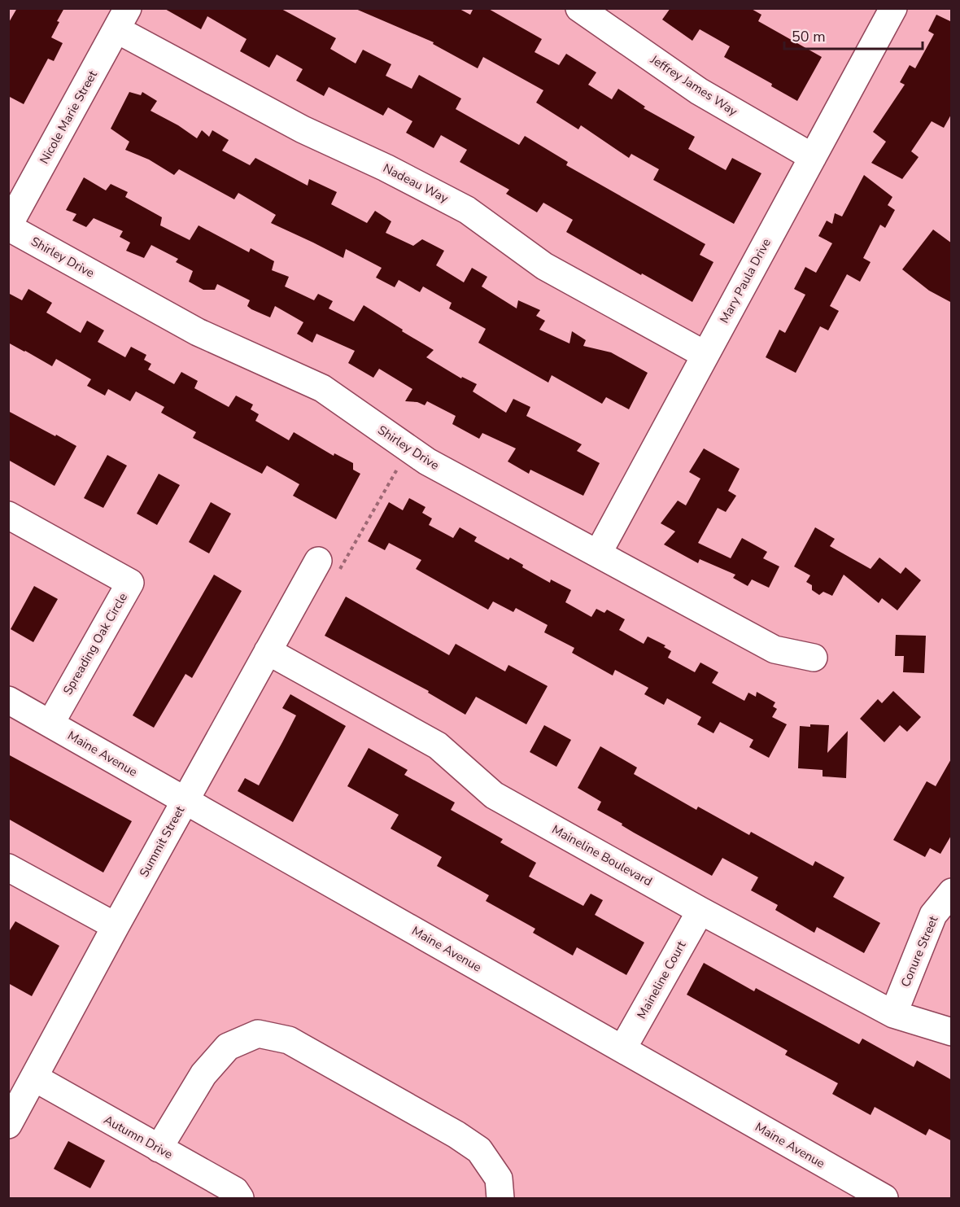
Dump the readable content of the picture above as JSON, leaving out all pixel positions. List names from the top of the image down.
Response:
{
  "streets": {
    "street": [
      "Jeffrey James Way",
      "Nicole Marie Street",
      "Nadeau Way",
      "Shirley Drive",
      "Mary Paula Drive",
      "Spreading Oak Circle",
      "Maine Avenue",
      "Summit Street",
      "Maineline Boulevard",
      "Conure Street",
      "Maineline Court",
      "Autumn Drive"
    ]
  },
  "crossings": [
    ["Jeffrey James Way", "Mary Paula Drive"],
    ["Nicole Marie Street", "Nadeau Way"],
    ["Nicole Marie Street", "Shirley Drive"],
    ["Nadeau Way", "Mary Paula Drive"],
    ["Shirley Drive", "Mary Paula Drive"],
    ["Spreading Oak Circle", "Maine Avenue"],
    ["Maine Avenue", "Summit Street"],
    ["Maine Avenue", "Maineline Court"],
    ["Summit Street", "Maineline Boulevard"],
    ["Summit Street", "Autumn Drive"],
    ["Maineline Boulevard", "Conure Street"],
    ["Maineline Boulevard", "Maineline Court"]
  ],
  "scale_bar": "50 m"
}
